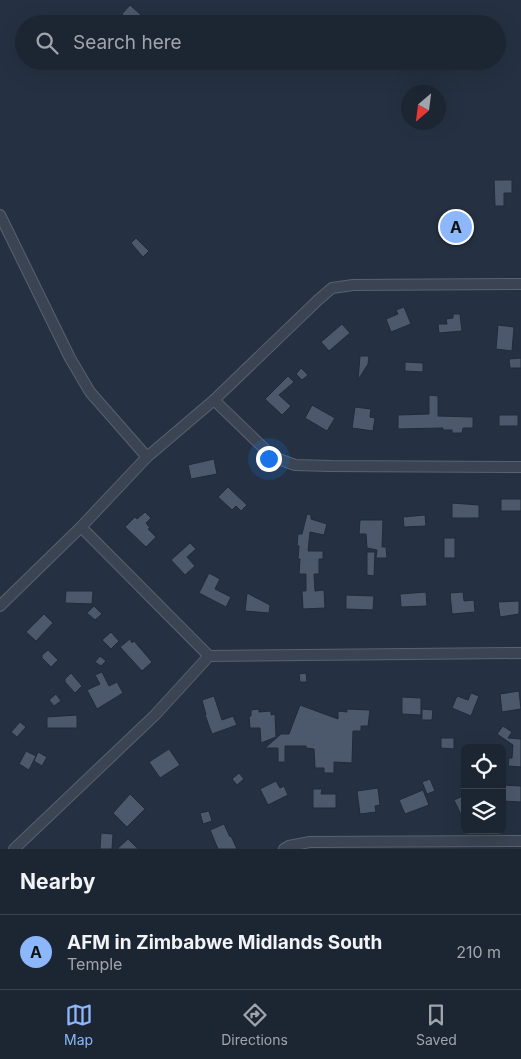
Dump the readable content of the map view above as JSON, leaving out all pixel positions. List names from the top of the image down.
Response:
{
  "north": "bottom left",
  "page": {
    "search": "Search here",
    "pins": "A",
    "heading": "Nearby",
    "list": [
      {
        "mark": "A",
        "name": "AFM in Zimbabwe Midlands South",
        "note": "Temple",
        "value": "210 m"
      }
    ],
    "nav": ["Map", "Directions", "Saved"]
  }
}
